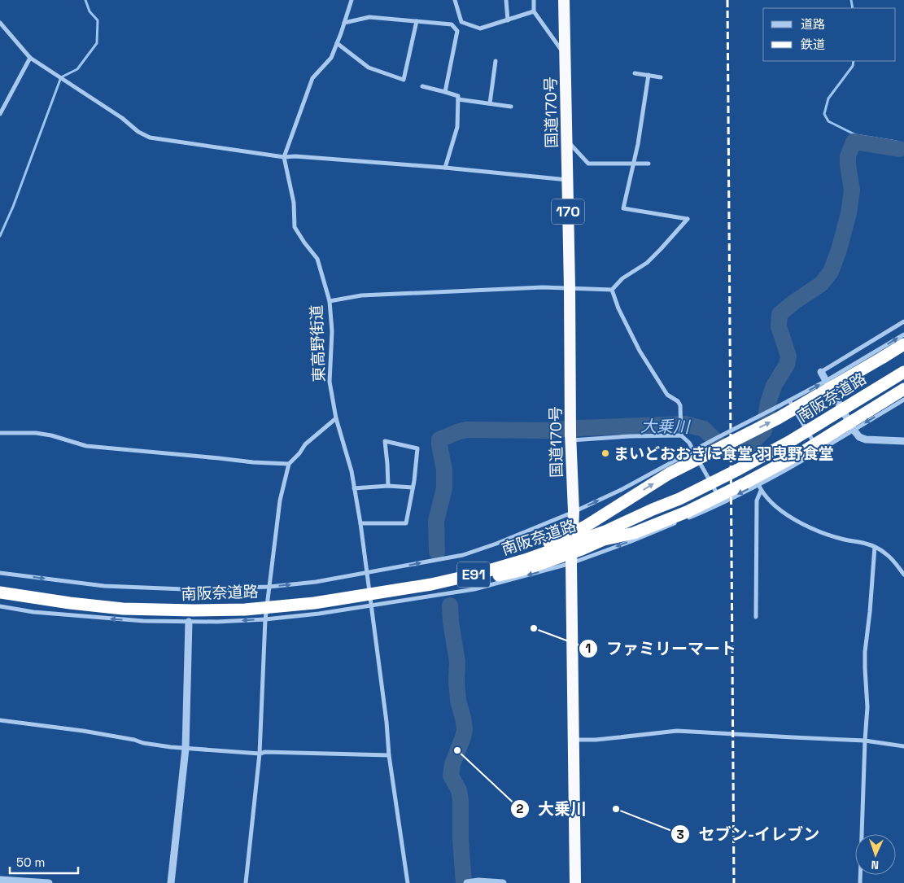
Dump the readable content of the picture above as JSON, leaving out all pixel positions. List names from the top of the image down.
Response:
{
  "streets": {
    "highway": [
      "国道170号",
      "170",
      "南阪奈道路",
      "E91"
    ],
    "street": ["東高野街道"]
  },
  "water": ["大乗川"],
  "places": [
    "まいどおおきに食堂 羽曳野食堂",
    "ファミリーマート",
    "大乗川",
    "セブン-イレブン"
  ],
  "legend": ["道路", "鉄道"],
  "scale_bar": "50 m",
  "north": "bottom"
}
